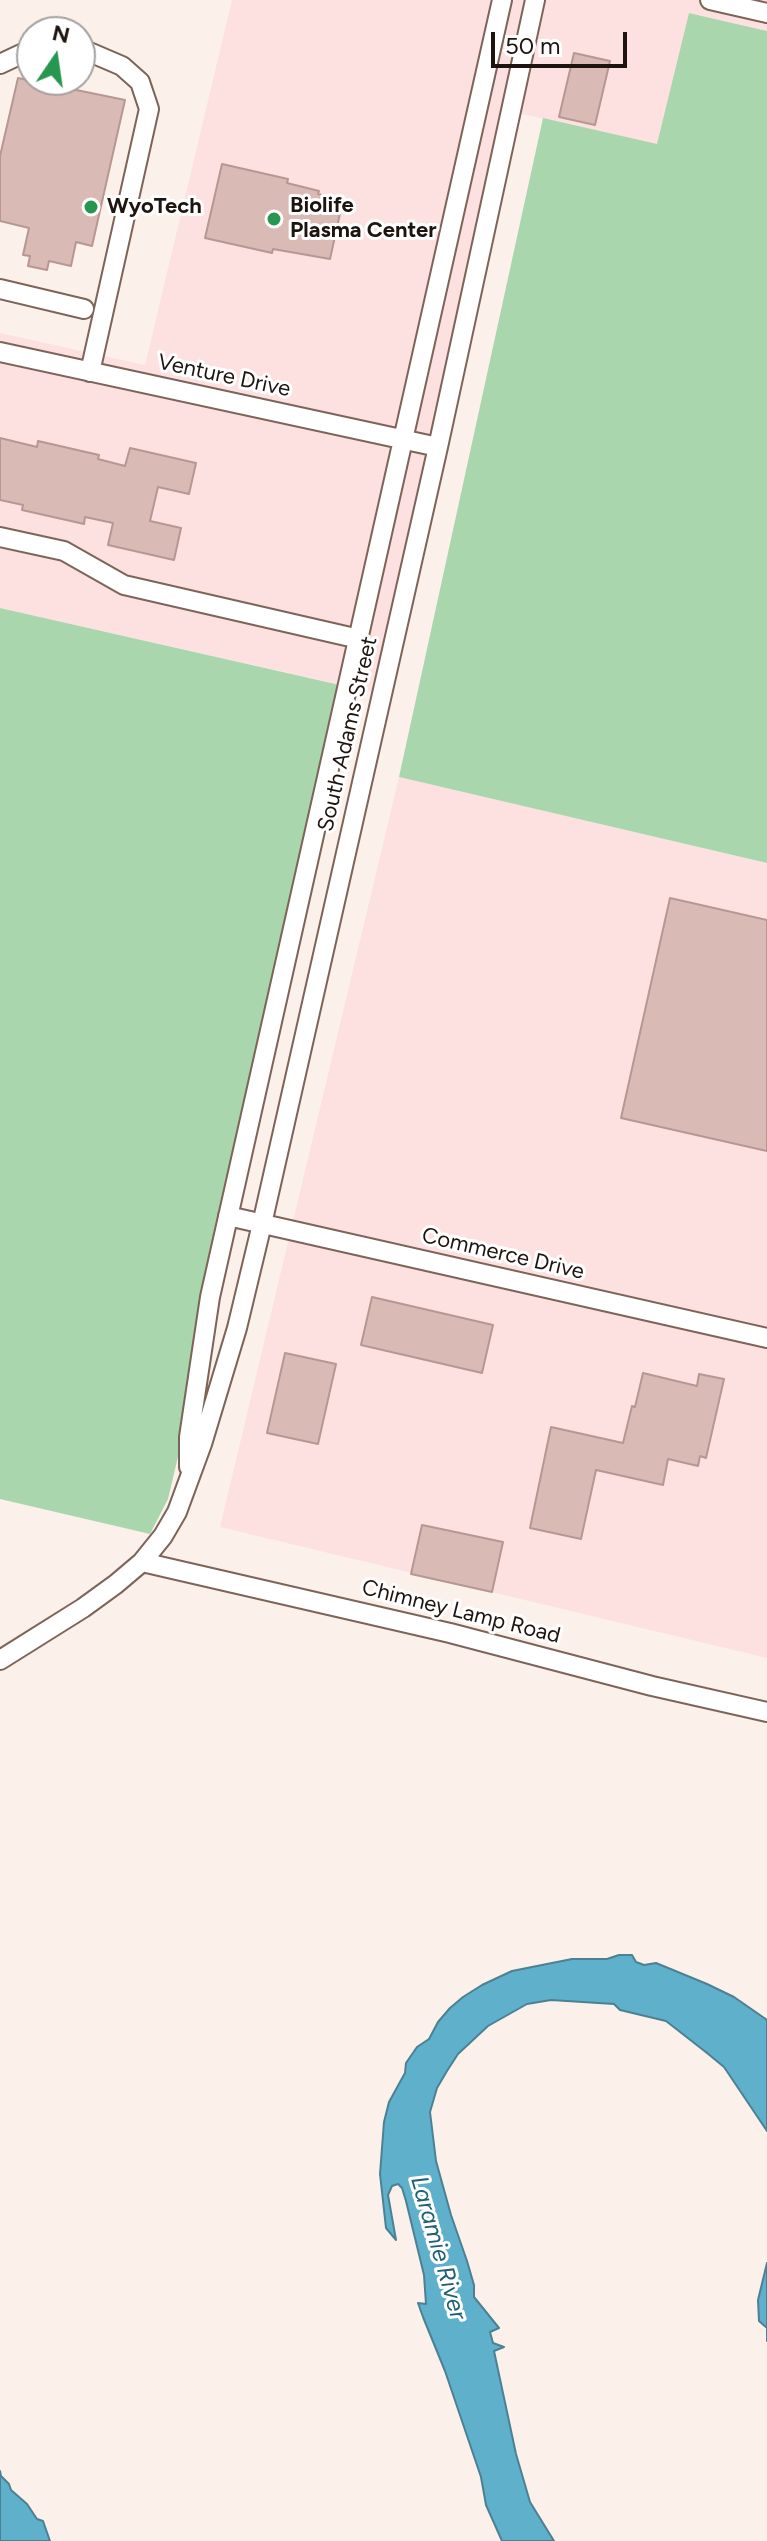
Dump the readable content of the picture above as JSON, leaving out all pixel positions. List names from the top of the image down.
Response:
{
  "streets": {
    "street": [
      "Venture Drive",
      "South Adams Street",
      "Commerce Drive",
      "Chimney Lamp Road"
    ]
  },
  "crossings": [
    ["Venture Drive", "South Adams Street"],
    ["South Adams Street", "Commerce Drive"],
    ["South Adams Street", "Chimney Lamp Road"]
  ],
  "water": ["Laramie River"],
  "places": ["WyoTech", "Biolife Plasma Center"],
  "scale_bar": "50 m",
  "north": "top"
}
